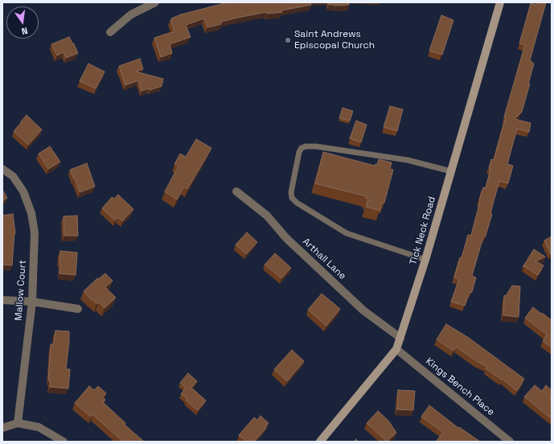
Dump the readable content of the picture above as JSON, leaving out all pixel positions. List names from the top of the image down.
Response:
{
  "streets": {
    "street": [
      "Tick Neck Road",
      "Arthall Lane",
      "Mallow Court",
      "Kings Bench Place"
    ]
  },
  "crossings": [
    ["Tick Neck Road", "Arthall Lane"],
    ["Tick Neck Road", "Kings Bench Place"]
  ],
  "places": ["Saint Andrews Episcopal Church"],
  "north": "bottom"
}
